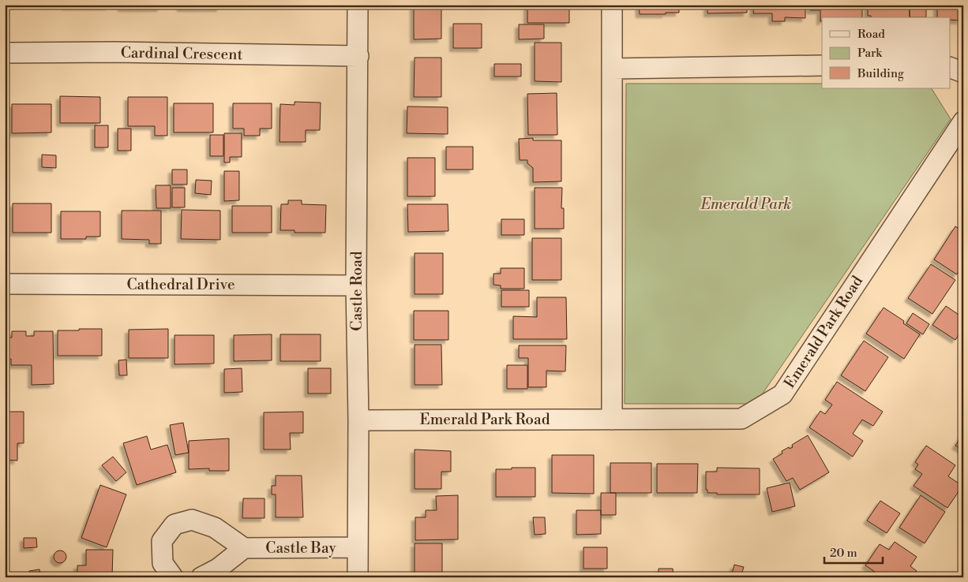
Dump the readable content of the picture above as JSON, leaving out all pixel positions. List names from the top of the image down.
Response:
{
  "streets": {
    "street": [
      "Cardinal Crescent",
      "Cathedral Drive",
      "Castle Road",
      "Emerald Park Road",
      "Castle Bay"
    ]
  },
  "crossings": [
    ["Cardinal Crescent", "Castle Road"],
    ["Cathedral Drive", "Castle Road"],
    ["Castle Road", "Emerald Park Road"],
    ["Castle Road", "Castle Bay"]
  ],
  "parks": ["Emerald Park"],
  "legend": ["Road", "Park", "Building"],
  "scale_bar": "20 m"
}
